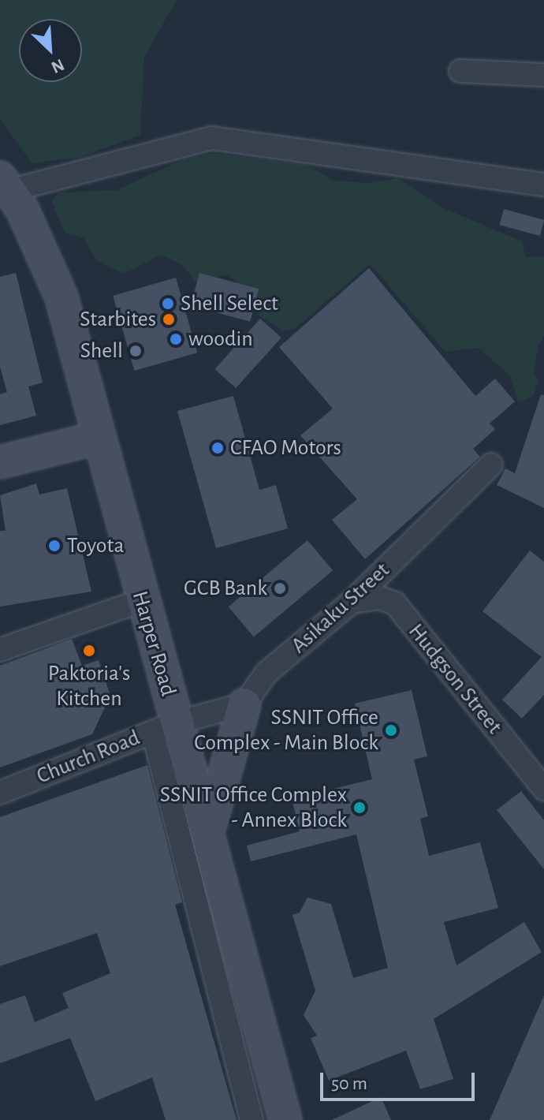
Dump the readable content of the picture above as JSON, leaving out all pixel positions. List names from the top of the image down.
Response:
{
  "streets": {
    "street": [
      "Asikaku Street",
      "Harper Road",
      "Hudgson Street",
      "Church Road"
    ]
  },
  "crossings": [
    ["Asikaku Street", "Hudgson Street"],
    ["Harper Road", "Church Road"]
  ],
  "places": [
    "Shell Select",
    "Starbites",
    "woodin",
    "Shell",
    "CFAO Motors",
    "Toyota",
    "GCB Bank",
    "Paktoria's Kitchen",
    "SSNIT Office Complex - Main Block",
    "SSNIT Office Complex - Annex Block"
  ],
  "scale_bar": "50 m",
  "north": "bottom right"
}
